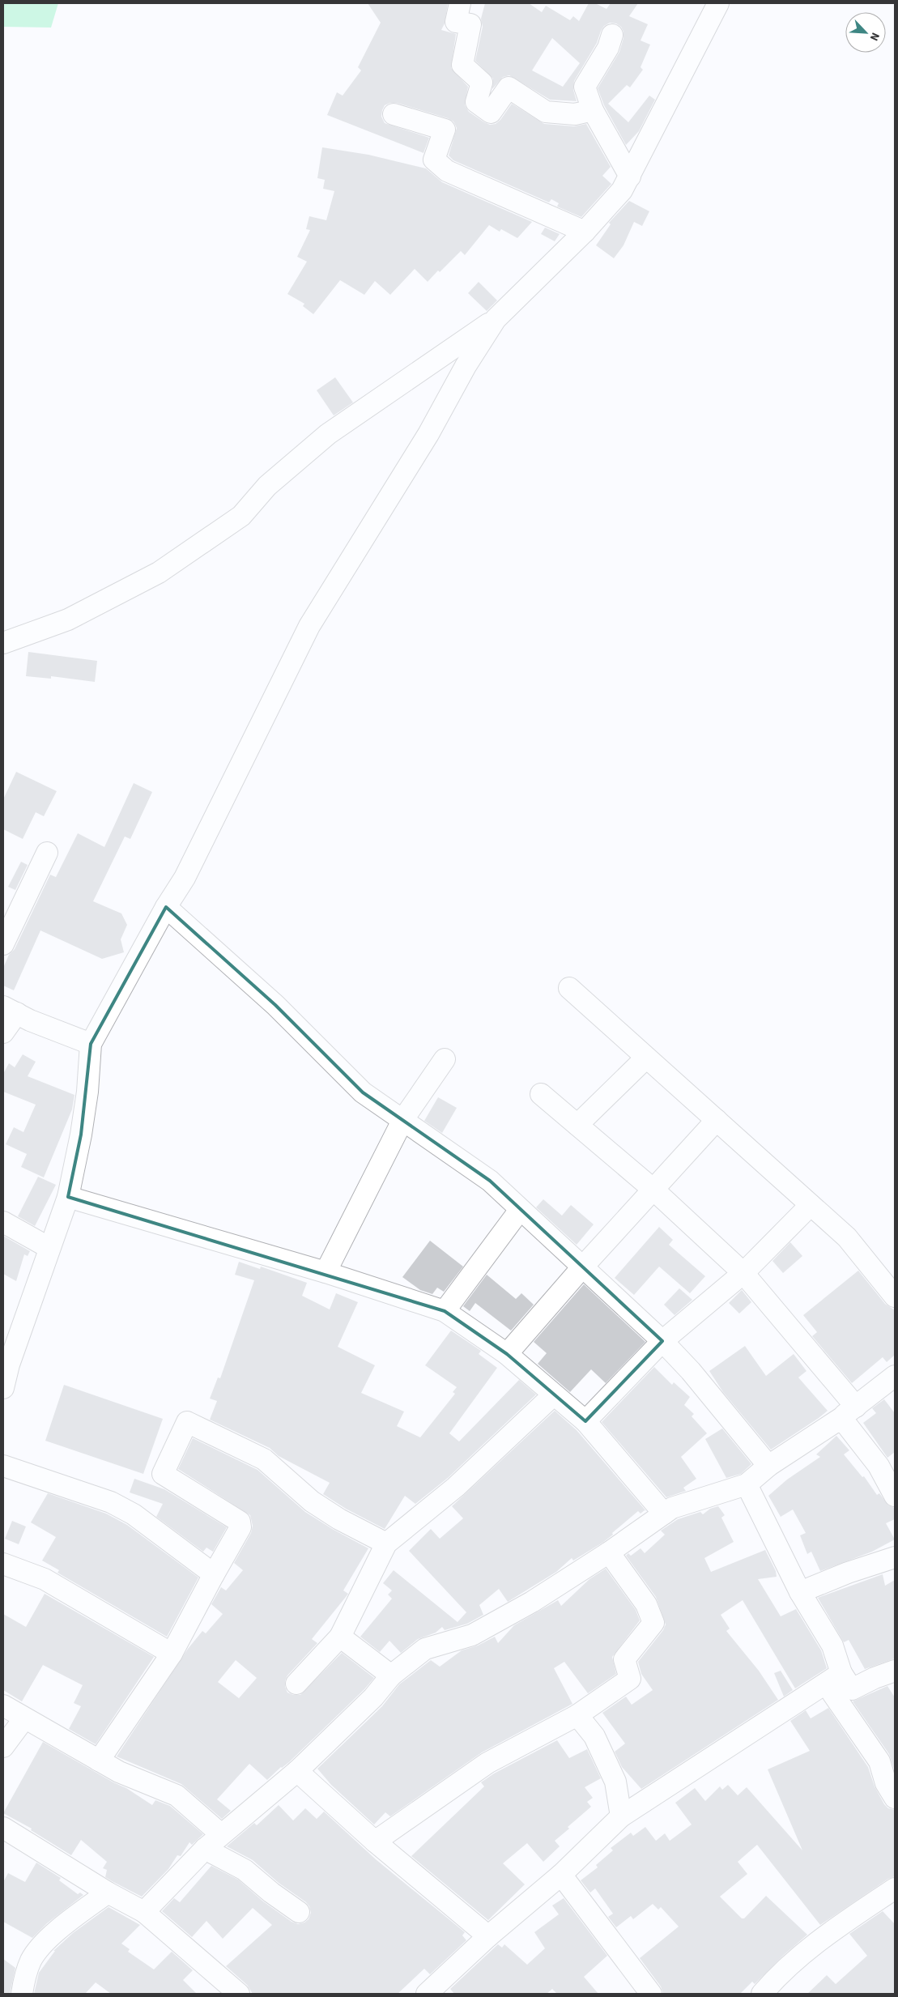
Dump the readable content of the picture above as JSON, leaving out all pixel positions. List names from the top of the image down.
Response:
{
  "north": "bottom right"
}
